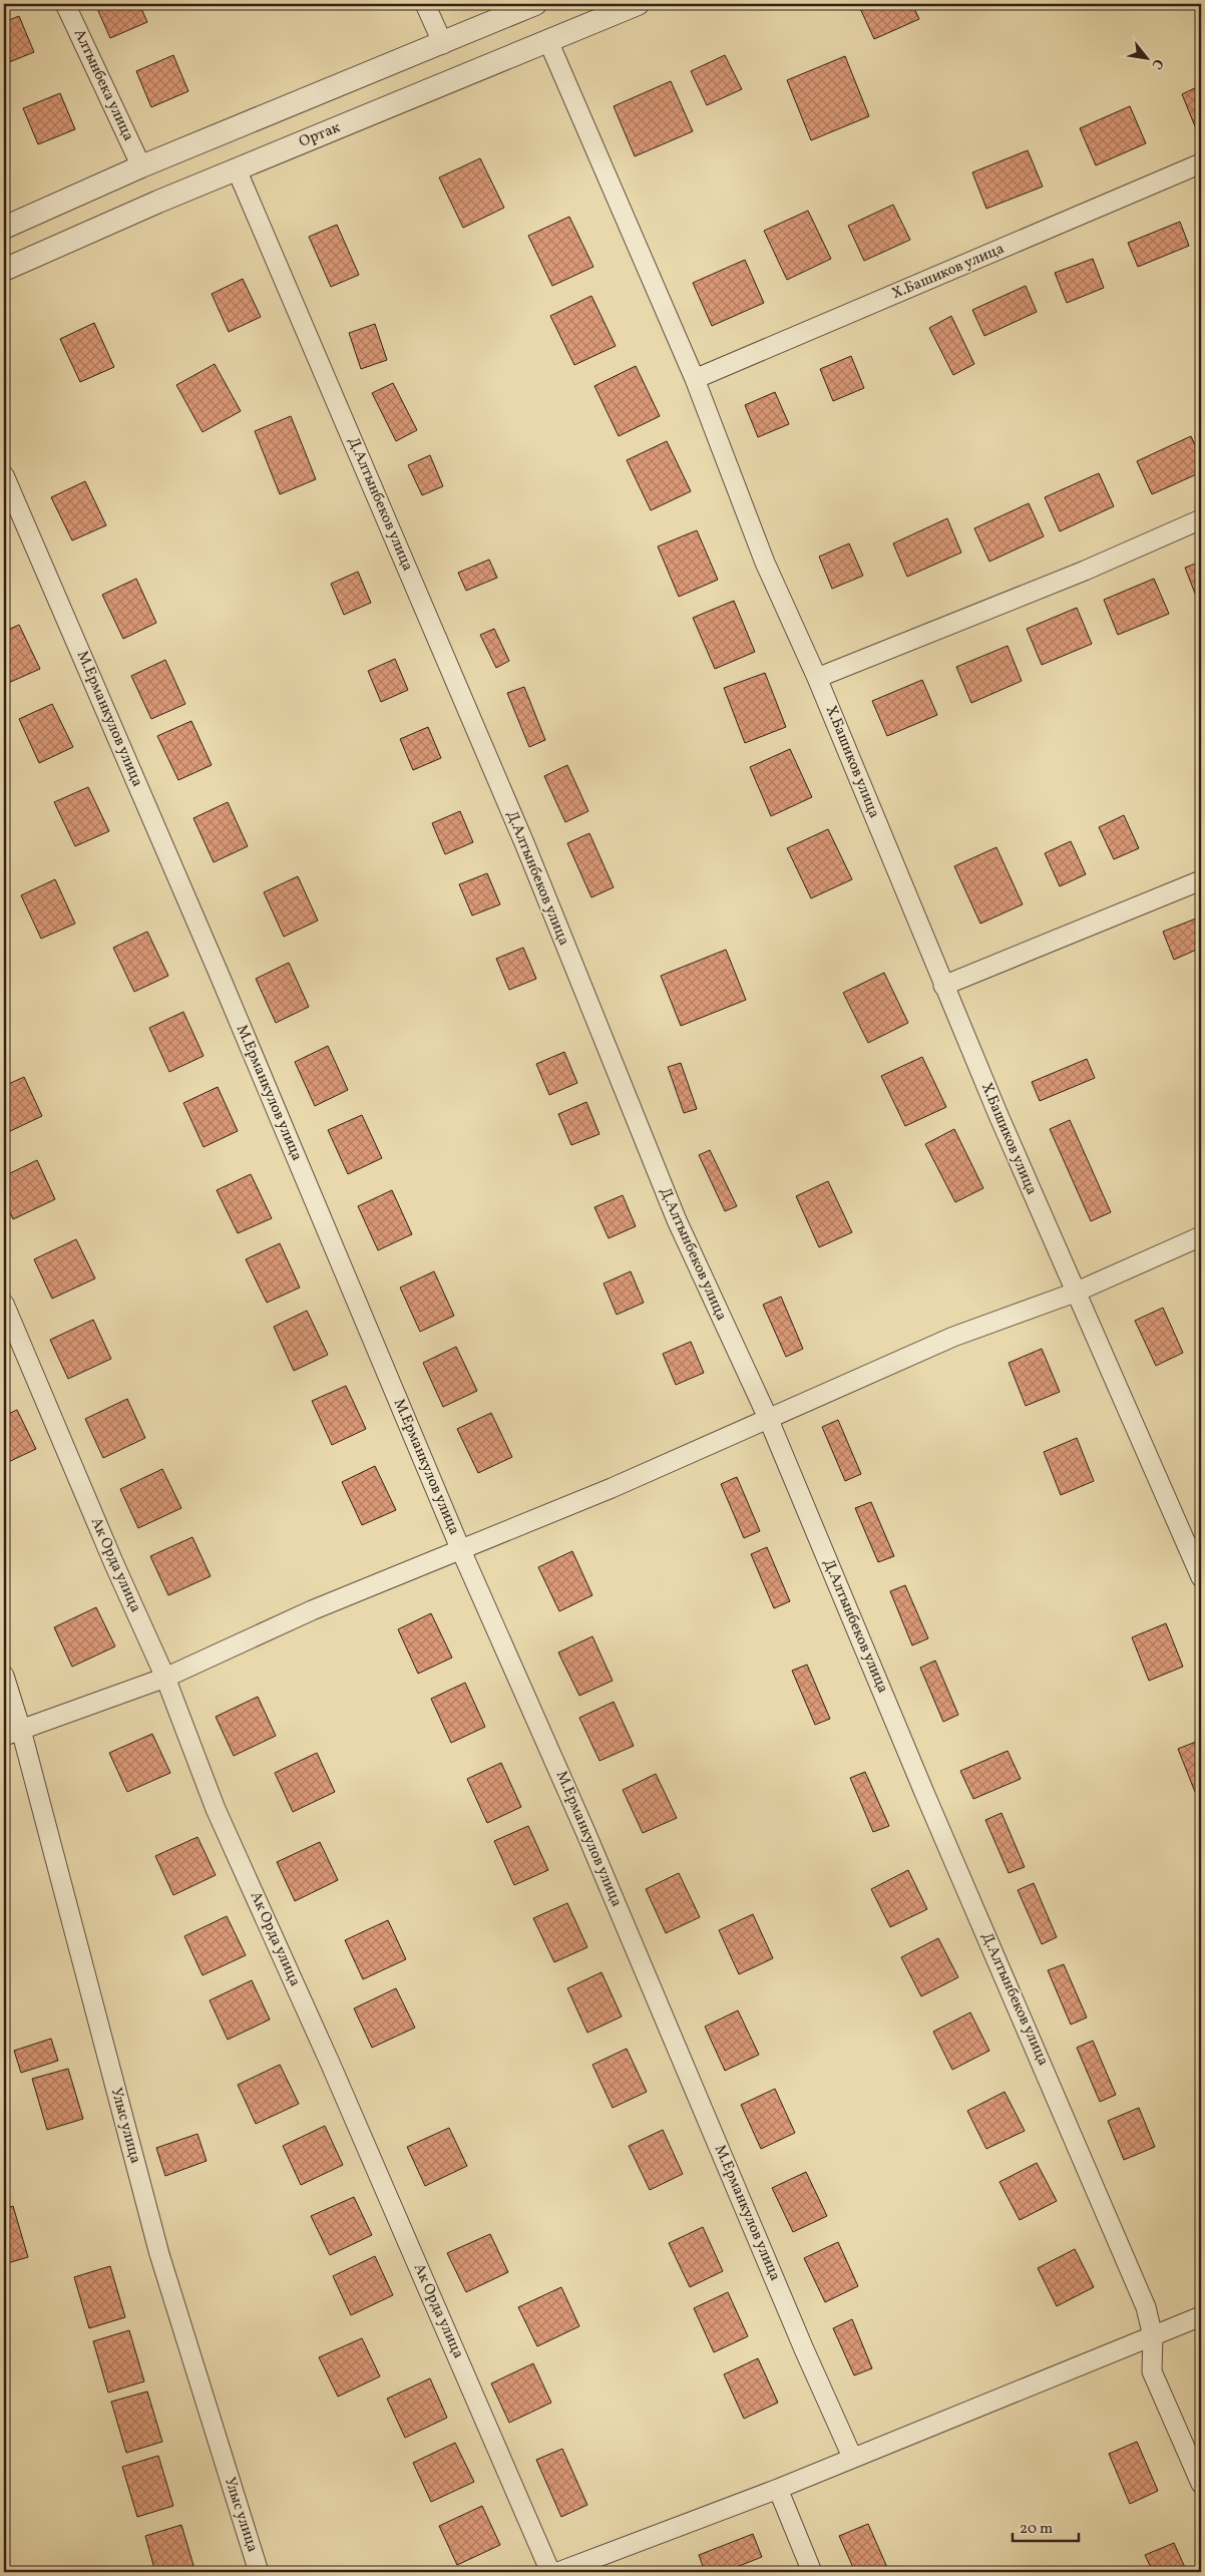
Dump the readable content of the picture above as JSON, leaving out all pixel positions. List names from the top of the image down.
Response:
{
  "streets": {
    "street": [
      "Алтынбека улица",
      "Ортак",
      "Х.Башиков улица",
      "Д.Алтынбеков улица",
      "М.Ерманкулов улица",
      "Ак Орда улица",
      "Улыс улица"
    ]
  },
  "crossings": [
    ["Ортак", "Х.Башиков улица"],
    ["Ортак", "Д.Алтынбеков улица"]
  ],
  "scale_bar": "20 m",
  "north": "bottom right"
}
